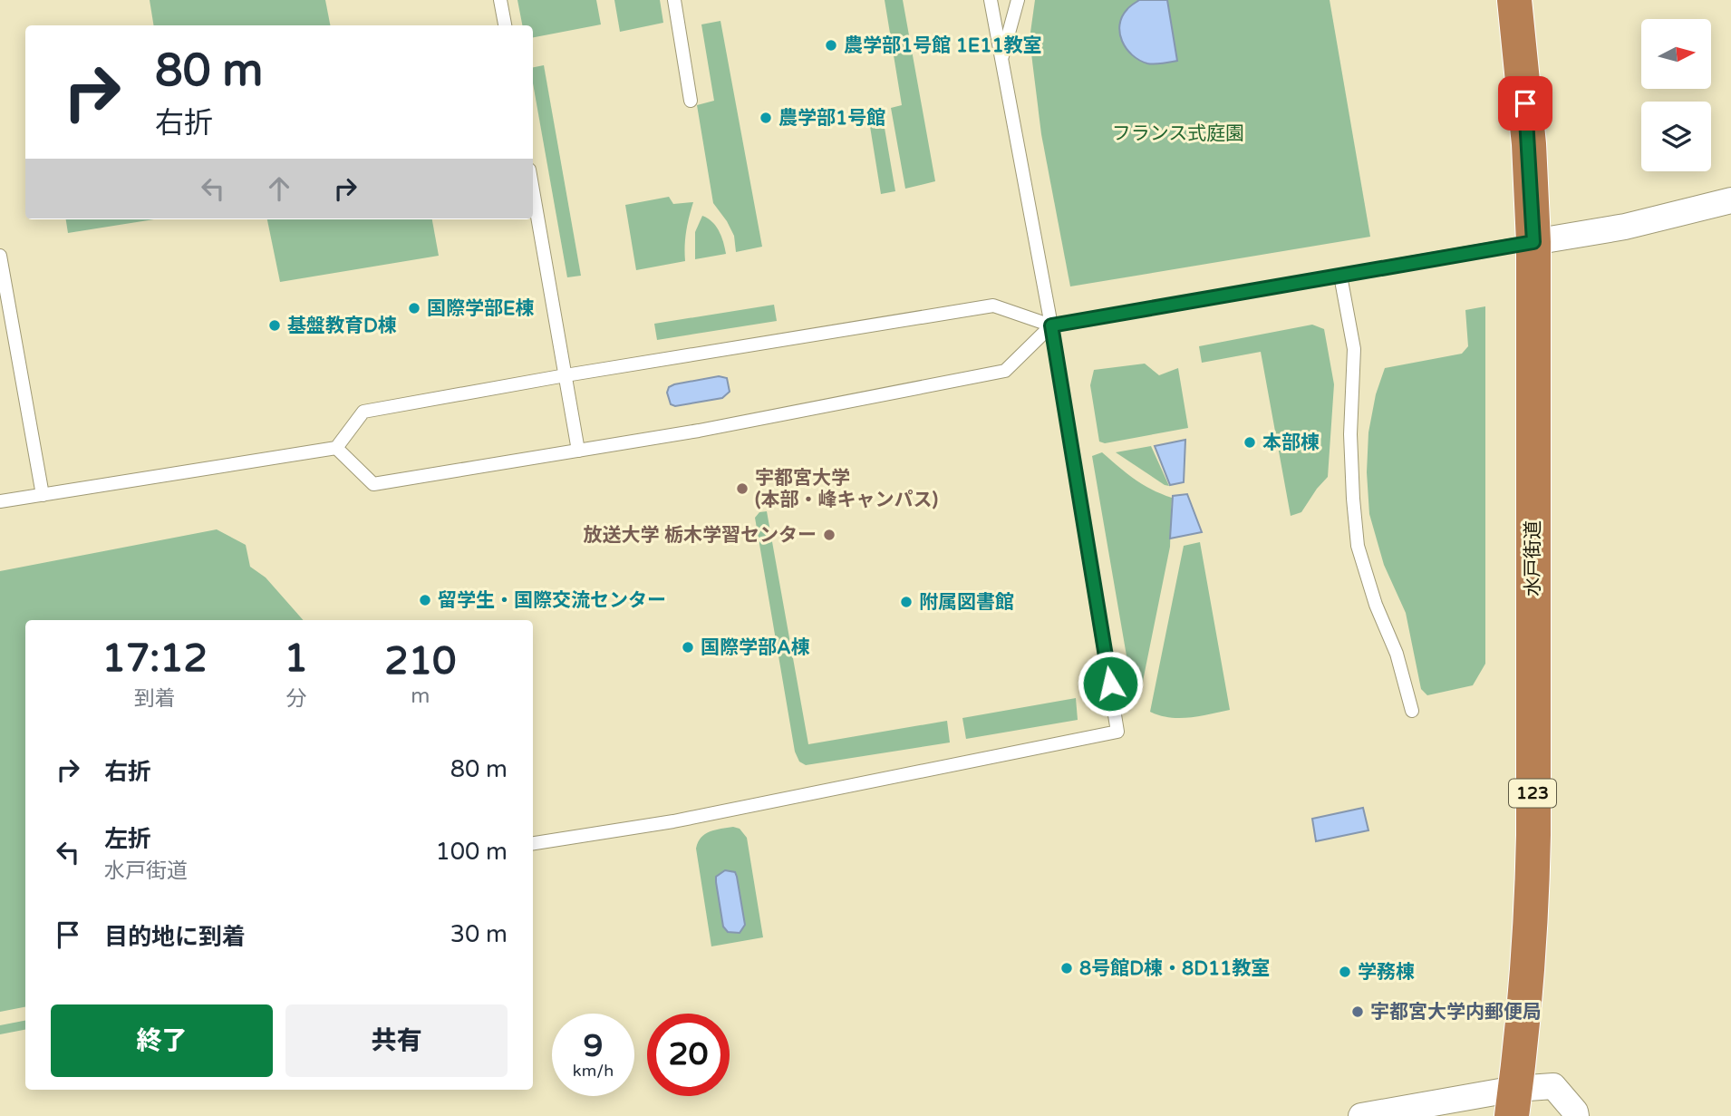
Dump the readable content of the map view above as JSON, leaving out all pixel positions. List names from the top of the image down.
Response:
{
  "streets": {
    "highway": ["水戸街道", "123"]
  },
  "parks": ["フランス式庭園"],
  "places": [
    "農学部1号館 1E11教室",
    "農学部1号館",
    "国際学部E棟",
    "基盤教育D棟",
    "本部棟",
    "宇都宮大学 (本部・峰キャンパス)",
    "放送大学 栃木学習センター",
    "留学生・国際交流センター",
    "附属図書館",
    "国際学部A棟",
    "8号館D棟・8D11教室",
    "学務棟",
    "宇都宮大学内郵便局"
  ],
  "north": "right",
  "page": {
    "turn": ["80 m", "右折"],
    "eta": [
      "17:12",
      "到着",
      "1",
      "分",
      "210",
      "m"
    ],
    "list": [
      {
        "name": "右折",
        "value": "80 m"
      },
      {
        "name": "左折",
        "note": "水戸街道",
        "value": "100 m"
      },
      {
        "name": "目的地に到着",
        "value": "30 m"
      }
    ],
    "buttons": ["終了", "共有"],
    "speed": "9 km/h",
    "limit": "20"
  }
}
